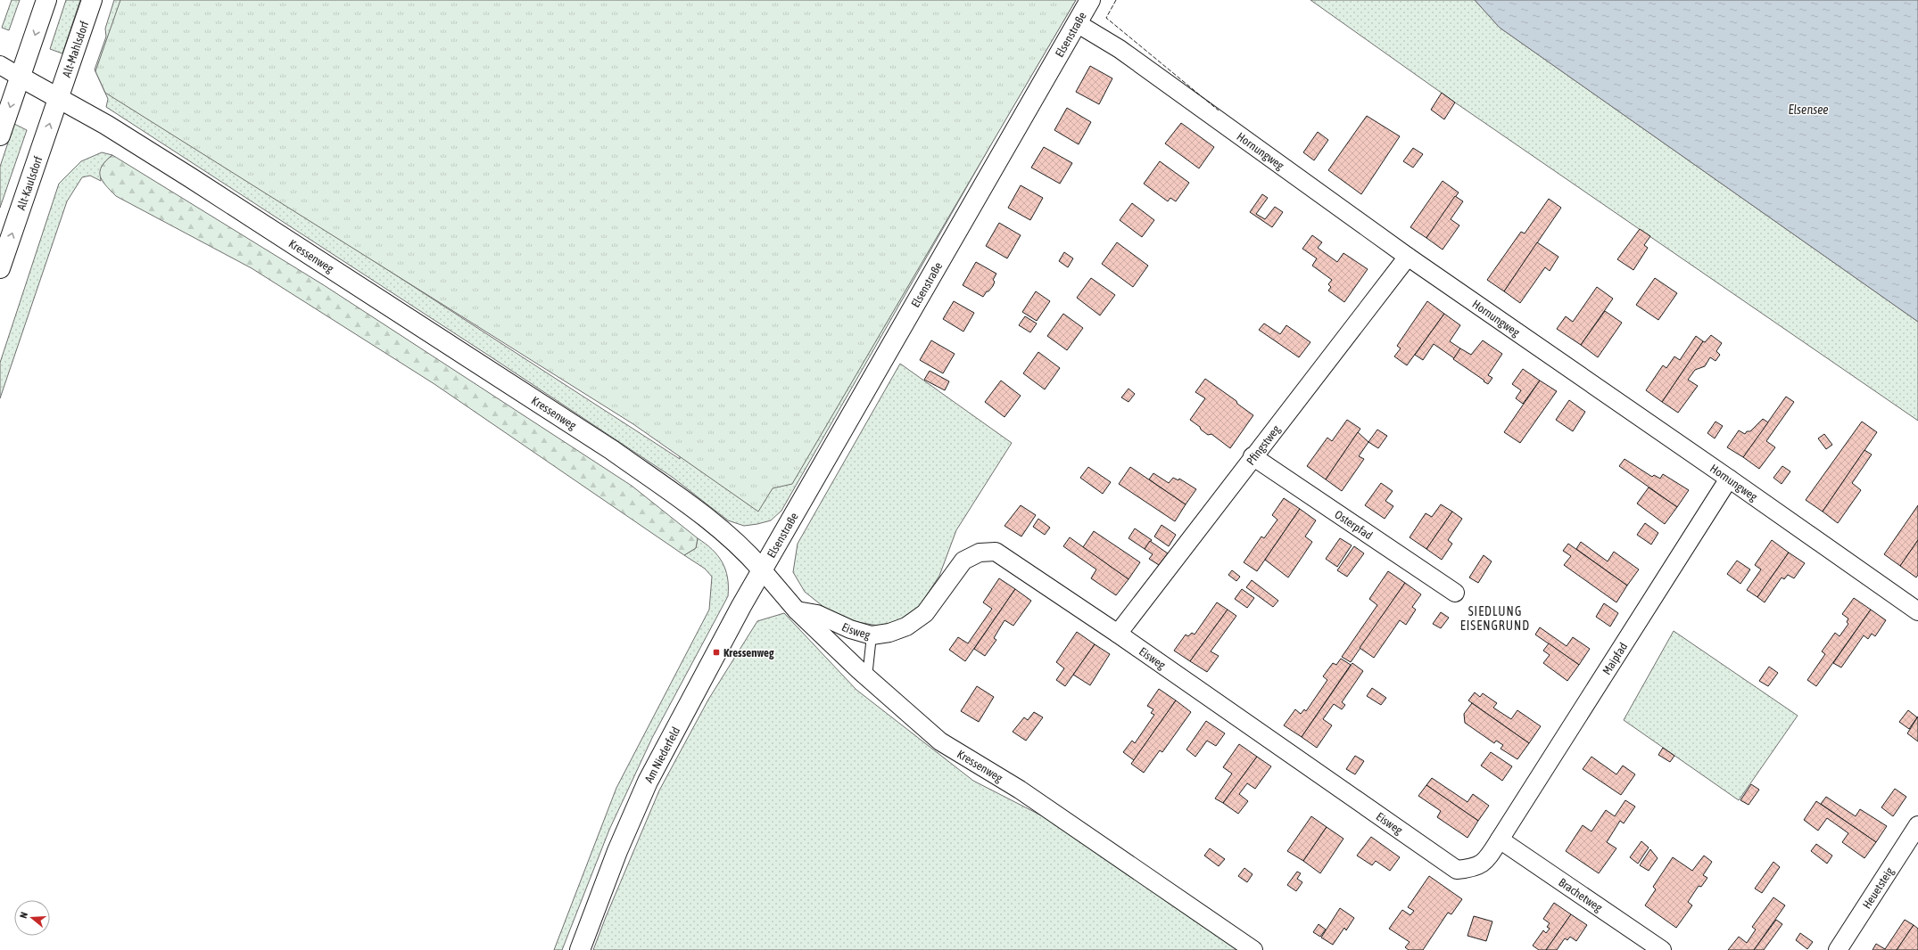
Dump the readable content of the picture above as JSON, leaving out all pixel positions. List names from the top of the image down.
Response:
{
  "streets": {
    "street": [
      "Elsenstraße",
      "Alt-Mahlsdorf",
      "Hornungweg",
      "Alt-Kaulsdorf",
      "Kressenweg",
      "Pfingstweg",
      "Osterpfad",
      "Eisweg",
      "Maipfad",
      "Am Niederfeld",
      "Heuetsteig",
      "Brachetweg"
    ]
  },
  "crossings": [
    ["Elsenstraße", "Hornungweg"],
    ["Elsenstraße", "Kressenweg"],
    ["Elsenstraße", "Am Niederfeld"],
    ["Alt-Mahlsdorf", "Alt-Kaulsdorf"],
    ["Alt-Mahlsdorf", "Kressenweg"],
    ["Hornungweg", "Pfingstweg"],
    ["Hornungweg", "Maipfad"],
    ["Alt-Kaulsdorf", "Kressenweg"],
    ["Kressenweg", "Eisweg"],
    ["Kressenweg", "Am Niederfeld"],
    ["Pfingstweg", "Osterpfad"],
    ["Pfingstweg", "Eisweg"],
    ["Eisweg", "Maipfad"],
    ["Eisweg", "Brachetweg"],
    ["Maipfad", "Brachetweg"]
  ],
  "one_way": ["Alt-Kaulsdorf"],
  "districts": ["SIEDLUNG EISENGRUND"],
  "water": ["Elsensee"],
  "places": {
    "transit": ["Kressenweg"]
  },
  "north": "left"
}
